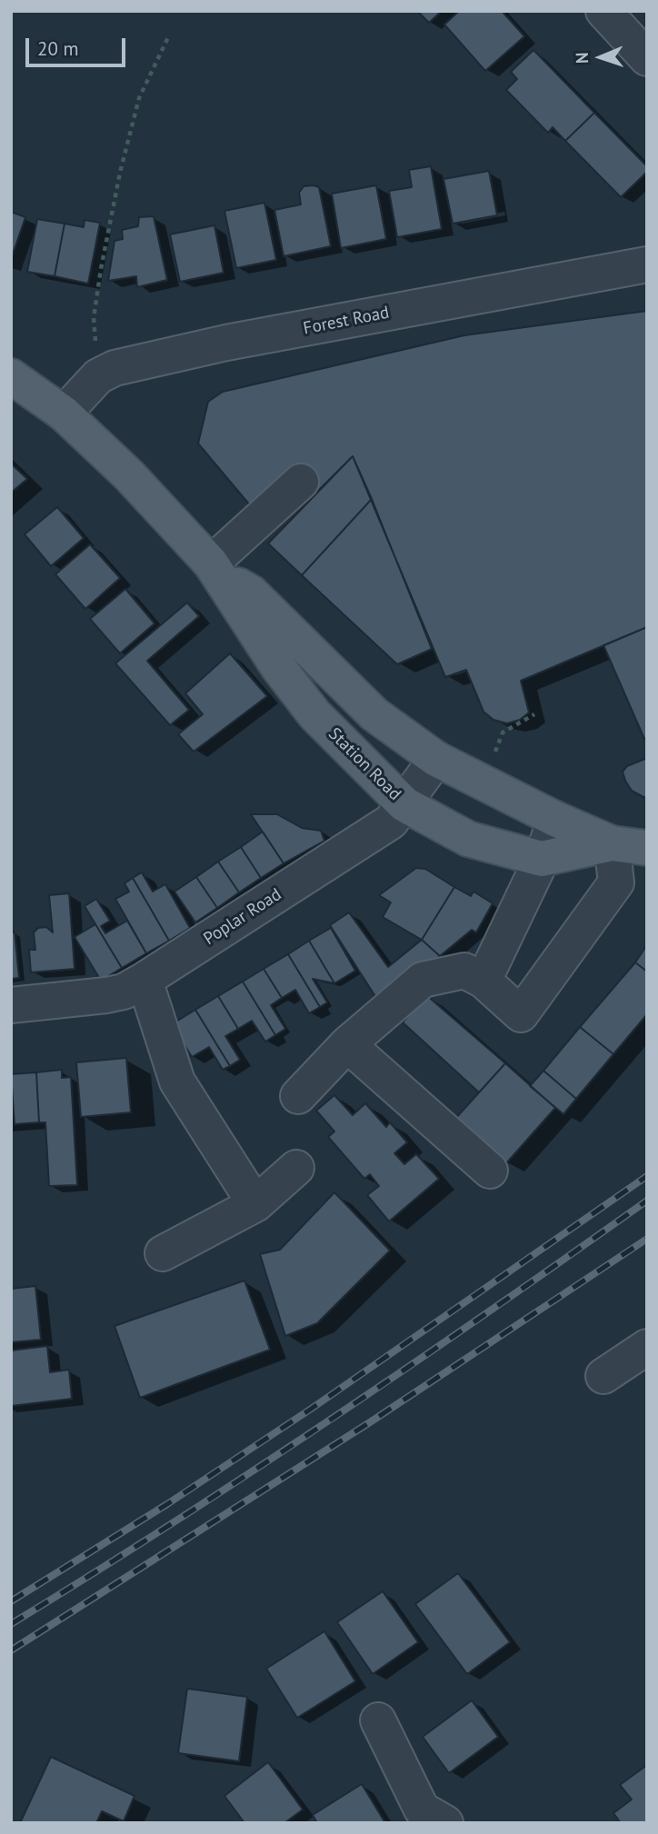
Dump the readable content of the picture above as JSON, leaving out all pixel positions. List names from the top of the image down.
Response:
{
  "streets": {
    "main road": ["Station Road"],
    "street": ["Forest Road", "Poplar Road"]
  },
  "crossings": [
    ["Forest Road", "Station Road"],
    ["Station Road", "Poplar Road"]
  ],
  "scale_bar": "20 m",
  "north": "left"
}
